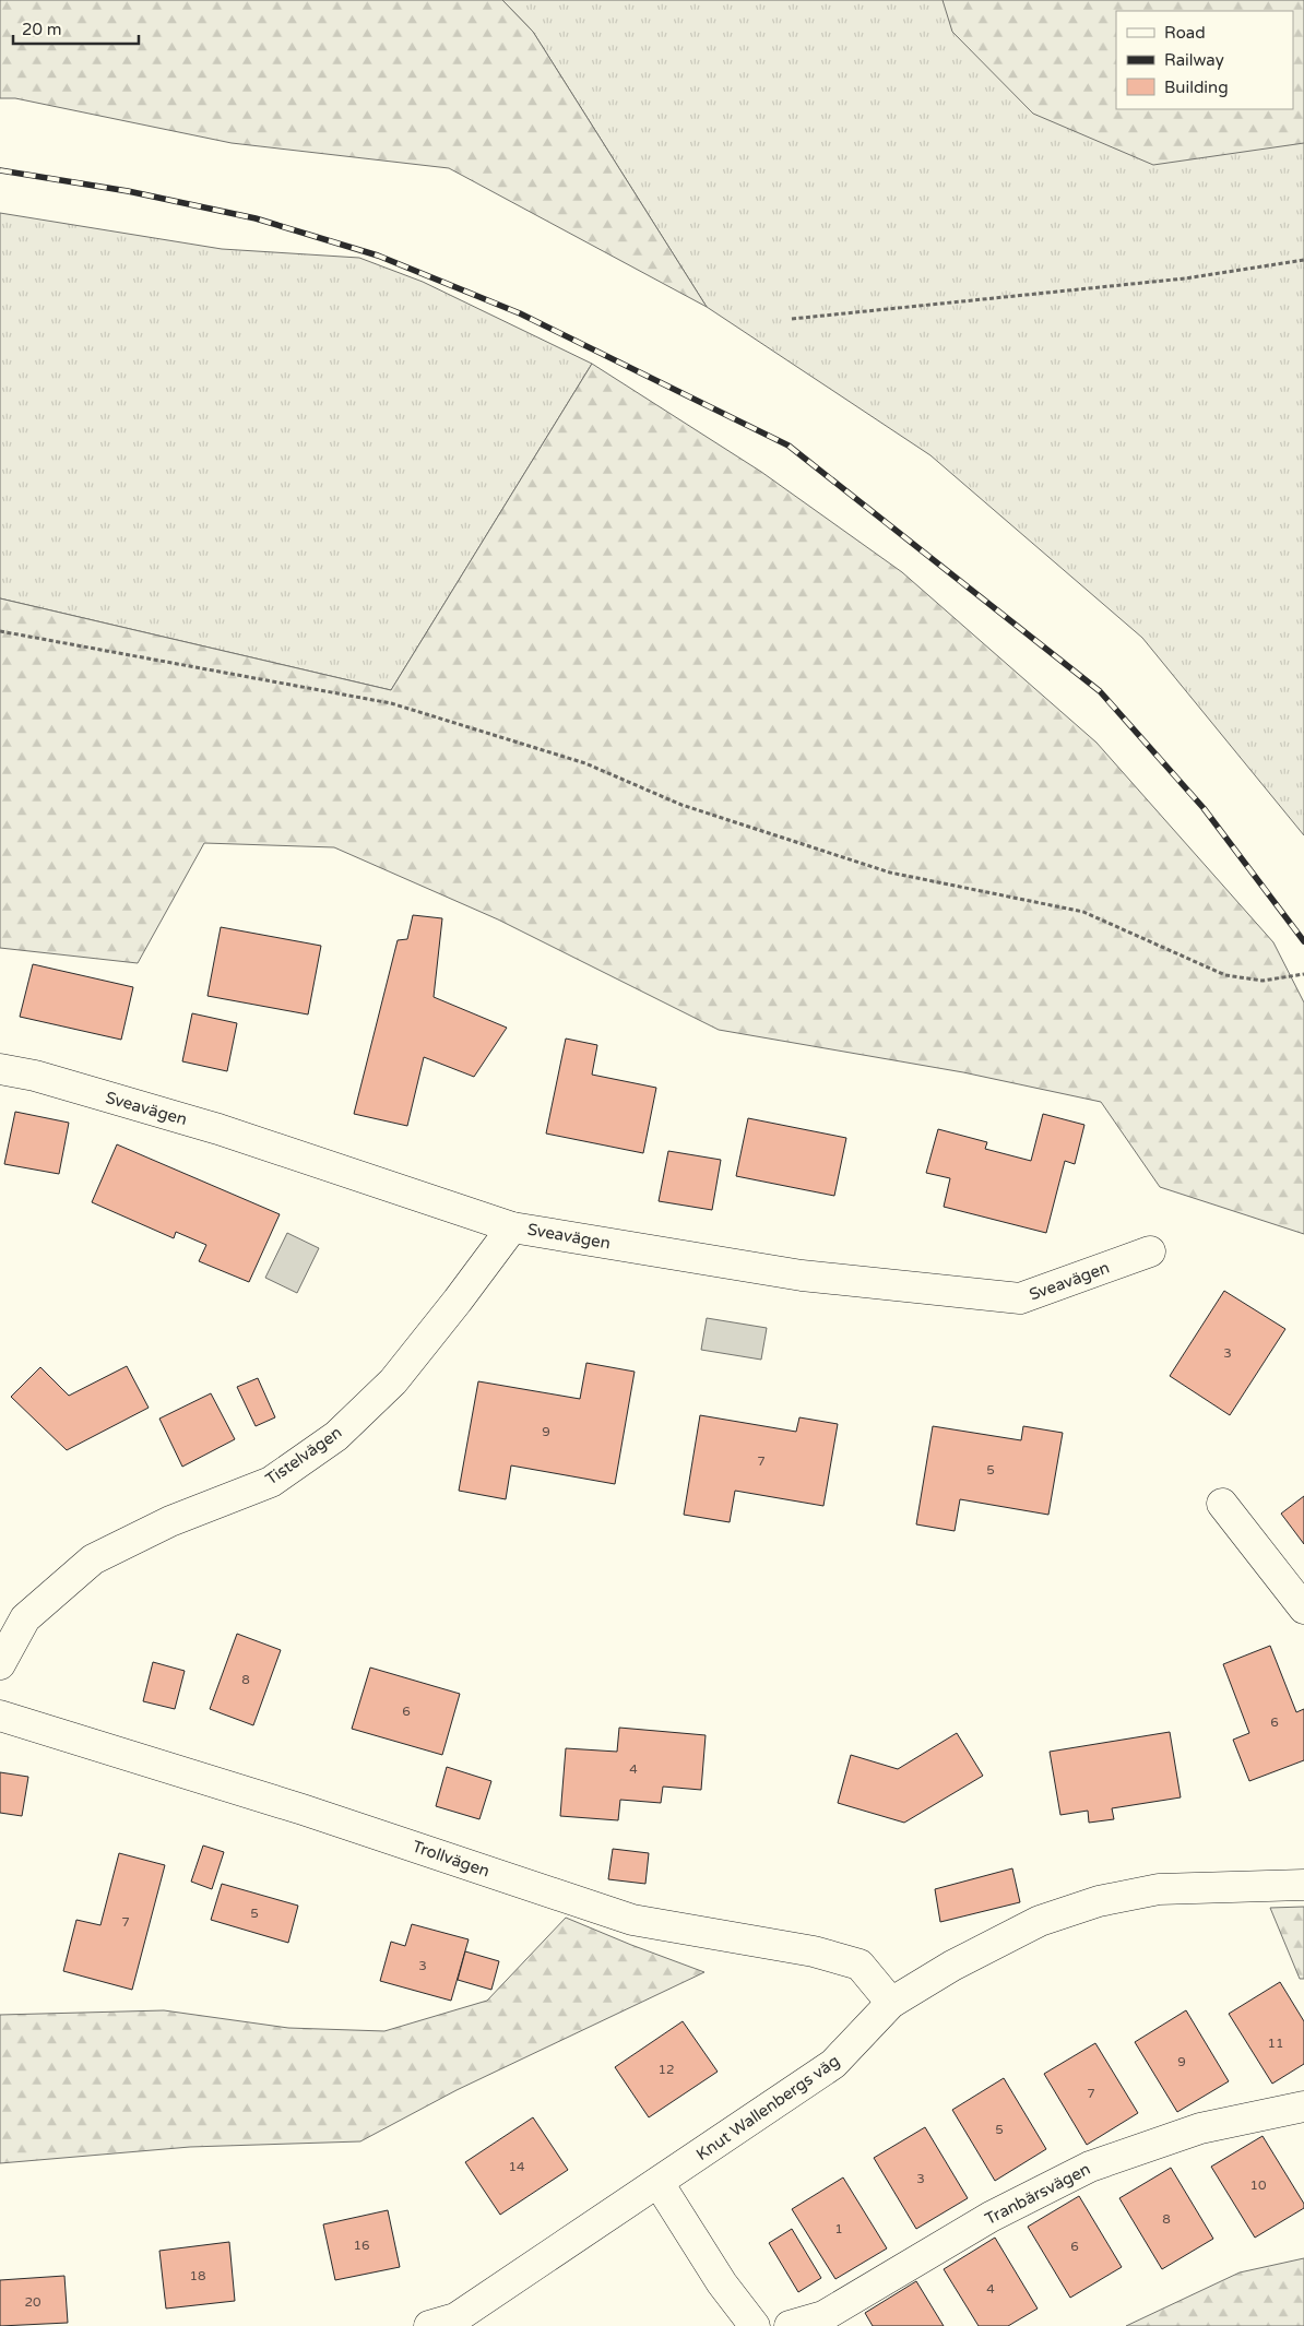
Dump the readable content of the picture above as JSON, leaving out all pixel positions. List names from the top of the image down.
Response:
{
  "streets": {
    "street": [
      "Sveavägen",
      "Tistelvägen",
      "Trollvägen",
      "Knut Wallenbergs väg",
      "Tranbärsvägen"
    ]
  },
  "crossings": [
    ["Sveavägen", "Tistelvägen"],
    ["Trollvägen", "Knut Wallenbergs väg"]
  ],
  "house_numbers": [
    "3",
    "9",
    "7",
    "5",
    "8",
    "6",
    "6",
    "4",
    "5",
    "7",
    "3",
    "11",
    "9",
    "12",
    "7",
    "5",
    "14",
    "3",
    "10",
    "8",
    "1",
    "16",
    "6",
    "18",
    "4",
    "20"
  ],
  "legend": ["Road", "Railway", "Building"],
  "scale_bar": "20 m"
}
